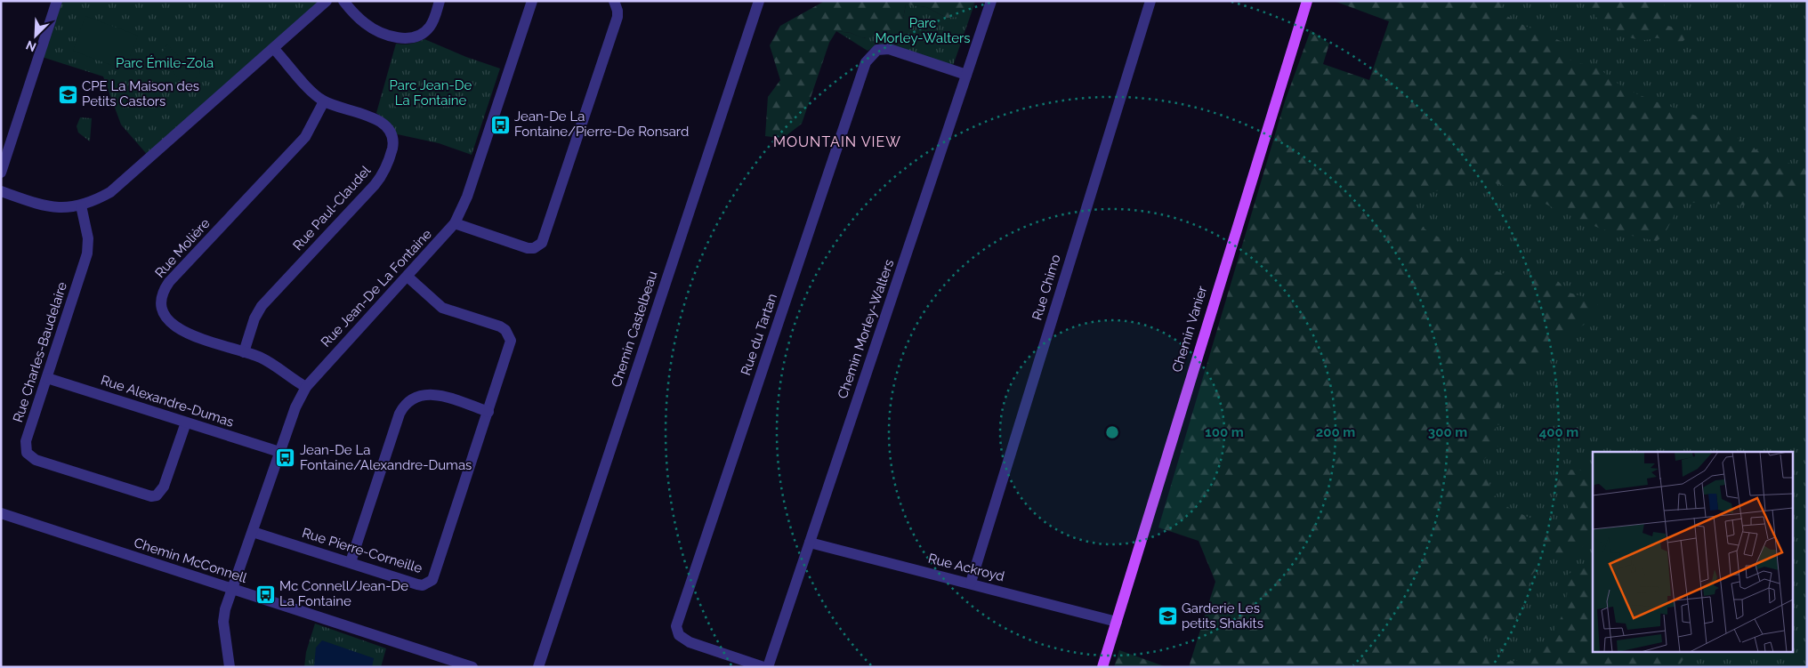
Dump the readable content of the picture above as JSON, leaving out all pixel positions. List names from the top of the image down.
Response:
{
  "streets": {
    "main road": ["Chemin Vanier"],
    "street": [
      "Rue Paul-Claudel",
      "Rue Molière",
      "Rue Chimo",
      "Rue Jean-De La Fontaine",
      "Chemin Castelbeau",
      "Chemin Morley-Walters",
      "Rue du Tartan",
      "Rue Charles-Baudelaire",
      "Rue Alexandre-Dumas",
      "Rue Pierre-Corneille",
      "Chemin McConnell",
      "Rue Ackroyd"
    ]
  },
  "crossings": [
    ["Rue Paul-Claudel", "Rue Molière"],
    ["Rue Molière", "Rue Jean-De La Fontaine"],
    ["Rue Chimo", "Rue Ackroyd"],
    ["Rue Jean-De La Fontaine", "Rue Alexandre-Dumas"],
    ["Rue Jean-De La Fontaine", "Rue Pierre-Corneille"],
    ["Rue Jean-De La Fontaine", "Chemin McConnell"],
    ["Chemin Morley-Walters", "Rue du Tartan"],
    ["Chemin Morley-Walters", "Rue Ackroyd"],
    ["Chemin Vanier", "Rue Ackroyd"],
    ["Rue Charles-Baudelaire", "Rue Alexandre-Dumas"]
  ],
  "districts": ["MOUNTAIN VIEW"],
  "parks": ["Parc Morley-Walters", "Parc Émile-Zola", "Parc Jean-De La Fontaine"],
  "places": {
    "school or university": ["CPE La Maison des Petits Castors", "Garderie Les petits Shakits"],
    "bus stop": ["Jean-De La Fontaine/Pierre-De Ronsard", "Jean-De La Fontaine/Alexandre-Dumas", "Mc Connell/Jean-De La Fontaine"]
  },
  "north": "bottom left",
  "rings": [
    "100 m",
    "200 m",
    "300 m",
    "400 m"
  ]
}
